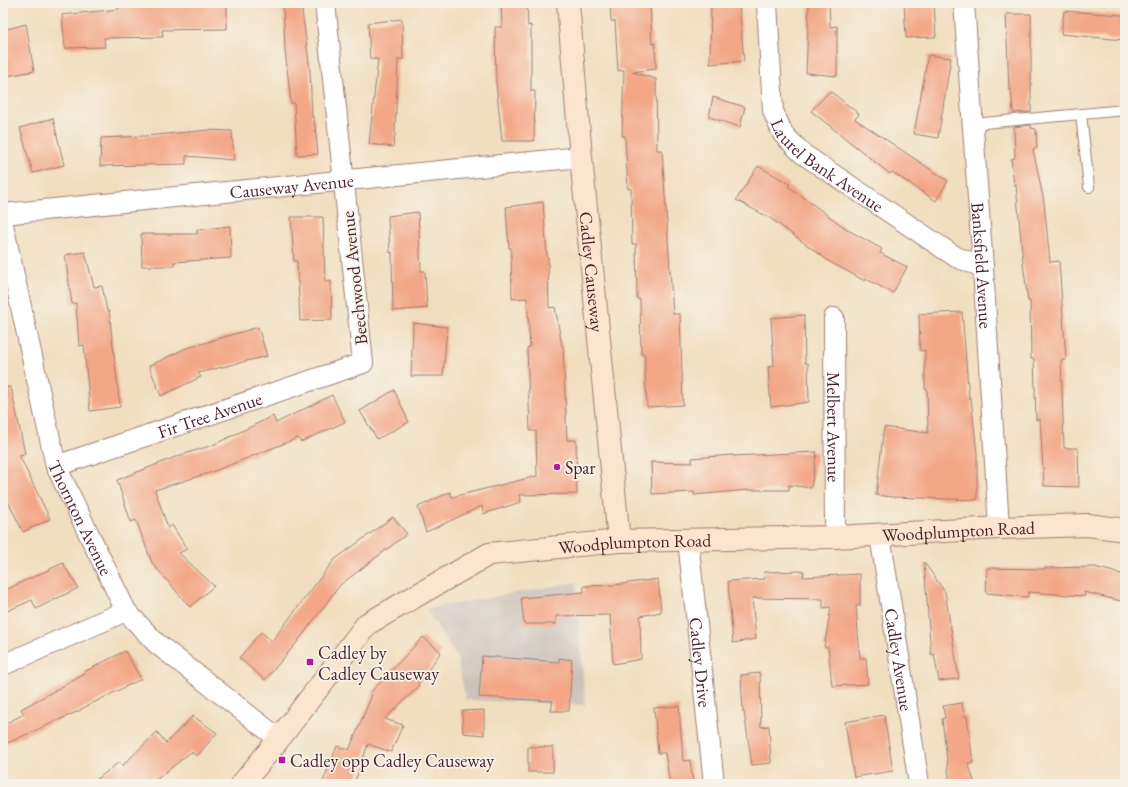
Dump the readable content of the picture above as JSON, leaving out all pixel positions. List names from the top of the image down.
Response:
{
  "streets": {
    "main road": ["Cadley Causeway", "Woodplumpton Road"],
    "street": [
      "Laurel Bank Avenue",
      "Causeway Avenue",
      "Banksfield Avenue",
      "Beechwood Avenue",
      "Fir Tree Avenue",
      "Melbert Avenue",
      "Thornton Avenue",
      "Cadley Avenue",
      "Cadley Drive"
    ]
  },
  "crossings": [
    ["Laurel Bank Avenue", "Banksfield Avenue"],
    ["Causeway Avenue", "Cadley Causeway"],
    ["Causeway Avenue", "Beechwood Avenue"],
    ["Banksfield Avenue", "Woodplumpton Road"],
    ["Cadley Causeway", "Woodplumpton Road"],
    ["Beechwood Avenue", "Fir Tree Avenue"],
    ["Fir Tree Avenue", "Thornton Avenue"],
    ["Melbert Avenue", "Woodplumpton Road"],
    ["Thornton Avenue", "Woodplumpton Road"],
    ["Woodplumpton Road", "Cadley Avenue"],
    ["Woodplumpton Road", "Cadley Drive"]
  ],
  "places": {
    "other": ["Spar"],
    "transit": ["Cadley by Cadley Causeway", "Cadley opp Cadley Causeway"]
  }
}
